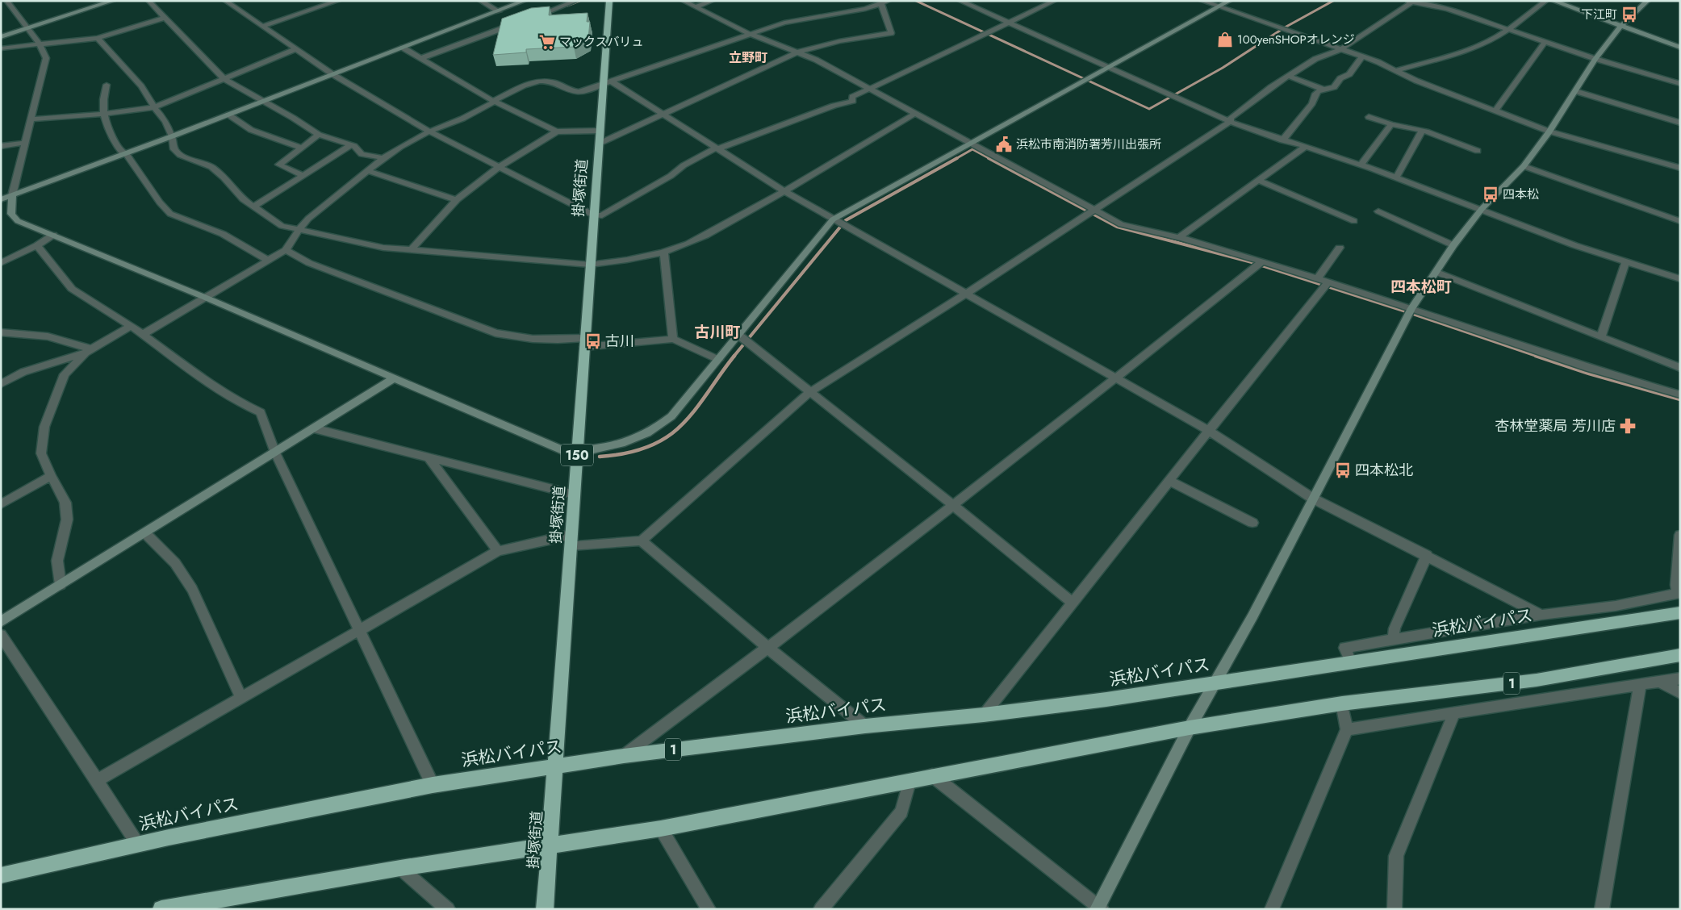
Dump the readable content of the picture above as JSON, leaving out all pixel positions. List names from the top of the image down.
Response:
{
  "streets": {
    "highway": [
      "掛塚街道",
      "150",
      "浜松バイパス",
      "1"
    ]
  },
  "crossings": [
    ["掛塚街道", "浜松バイパス"],
    ["掛塚街道", "1"]
  ],
  "districts": ["立野町", "四本松町", "古川町"],
  "places": {
    "bus stop": [
      "下江町",
      "四本松",
      "古川",
      "四本松北"
    ],
    "shop": ["100yenSHOPオレンジ"],
    "supermarket": ["マックスバリュ"],
    "public building": ["浜松市南消防署芳川出張所"],
    "pharmacy": ["杏林堂薬局 芳川店"]
  }
}
